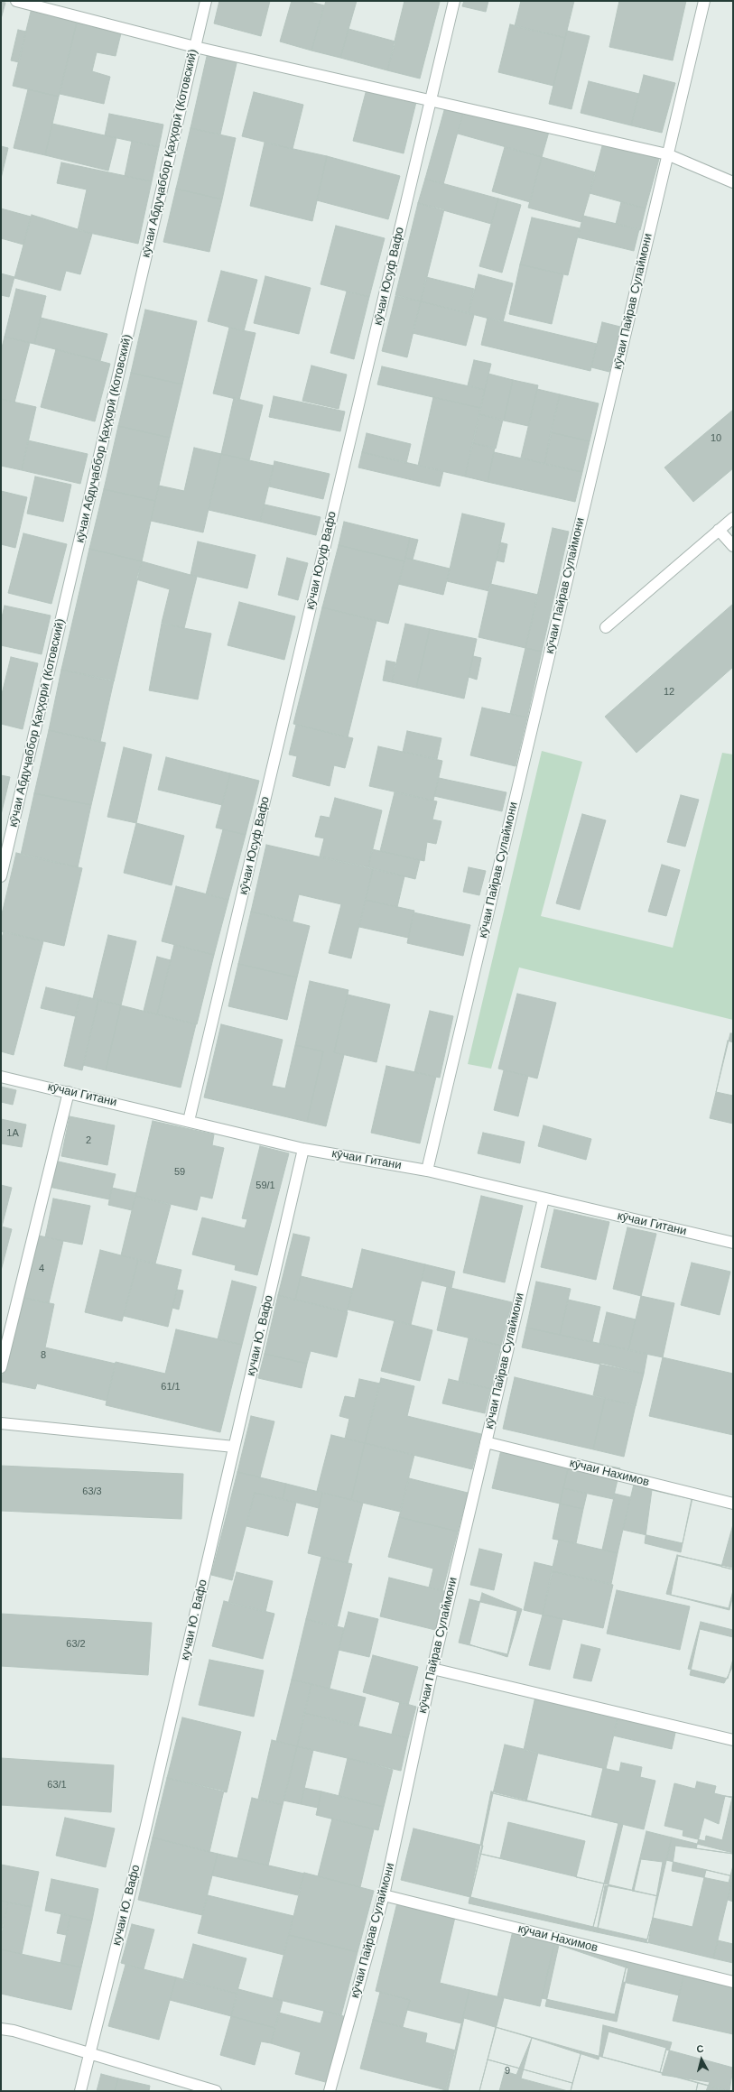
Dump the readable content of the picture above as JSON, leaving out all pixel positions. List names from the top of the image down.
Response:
{
  "streets": {
    "street": [
      "кӯчаи Абдуҷаббор Қаҳҳорӣ (Котовский)",
      "кӯчаи Юсуф Вафо",
      "кӯчаи Пайрав Сулаймони",
      "кӯчаи Гитани",
      "кучаи Ю. Вафо",
      "кӯчаи Нахимов"
    ]
  },
  "crossings": [
    ["кӯчаи Юсуф Вафо", "кӯчаи Гитани"],
    ["кӯчаи Пайрав Сулаймони", "кӯчаи Гитани"],
    ["кӯчаи Пайрав Сулаймони", "кӯчаи Нахимов"],
    ["кӯчаи Гитани", "кучаи Ю. Вафо"]
  ],
  "house_numbers": [
    "10",
    "12",
    "1А",
    "2",
    "59",
    "59/1",
    "4",
    "8",
    "61/1",
    "63/3",
    "63/2",
    "63/1",
    "9"
  ],
  "north": "top"
}
